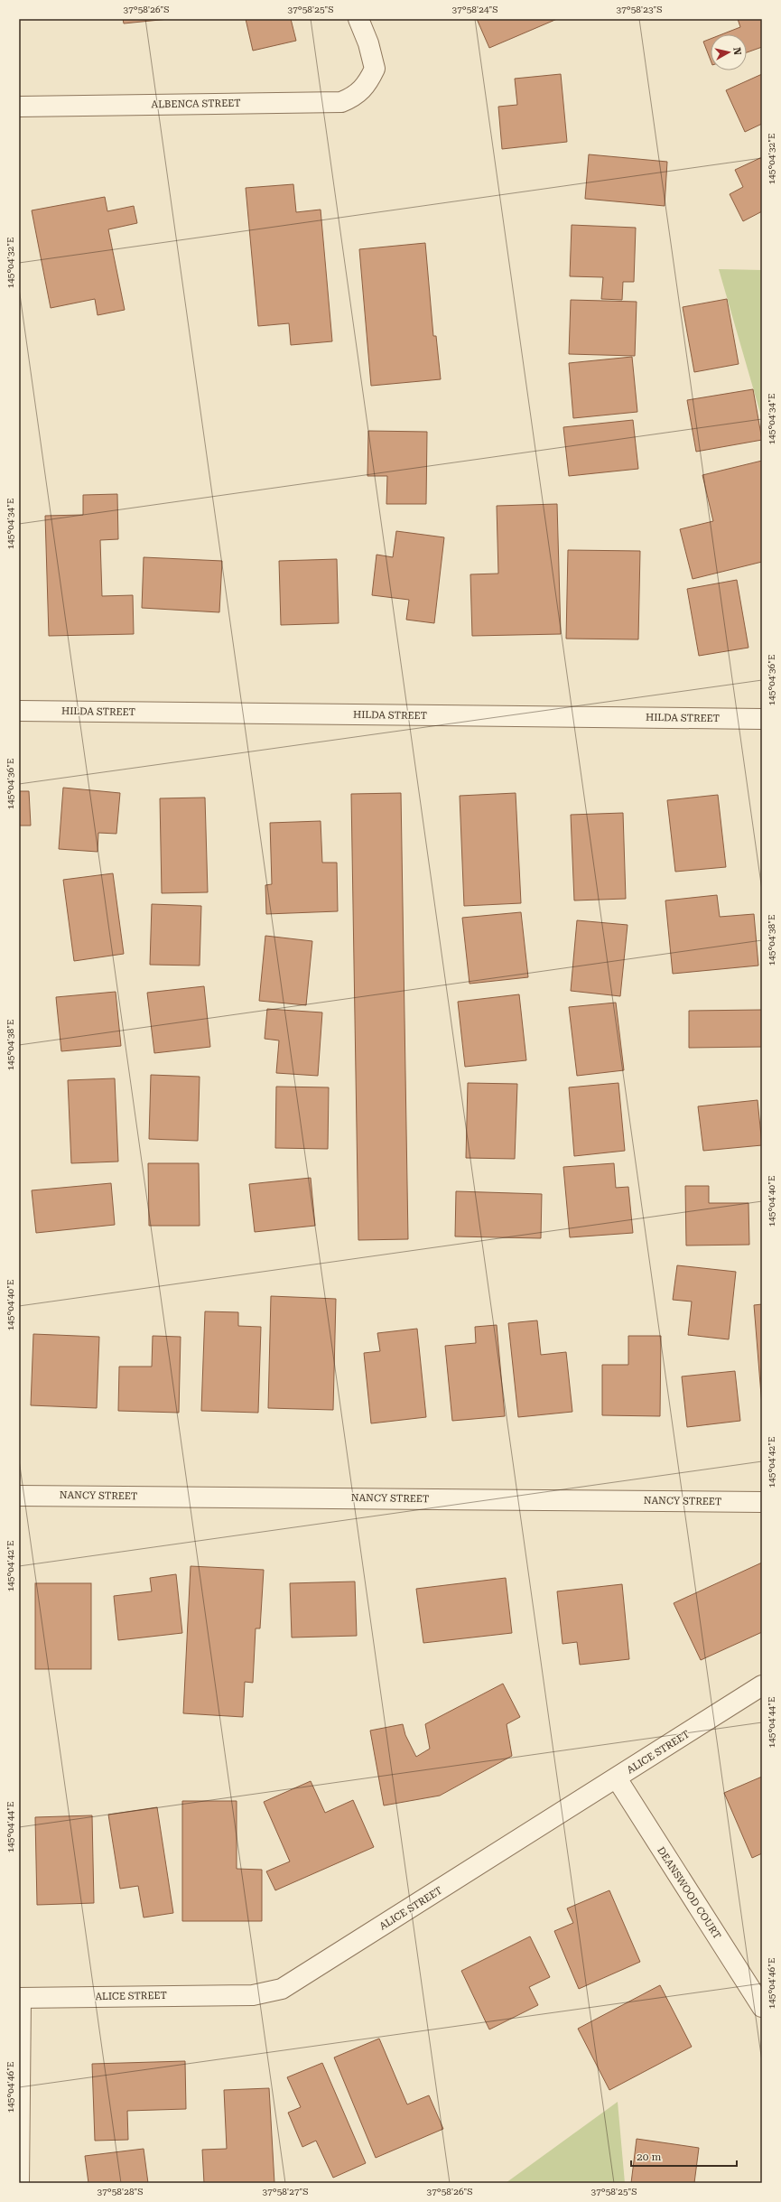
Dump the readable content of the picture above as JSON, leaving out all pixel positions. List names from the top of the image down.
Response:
{
  "streets": {
    "street": [
      "ALBENCA STREET",
      "HILDA STREET",
      "NANCY STREET",
      "ALICE STREET",
      "DEANSWOOD COURT"
    ]
  },
  "crossings": [
    ["ALICE STREET", "DEANSWOOD COURT"]
  ],
  "scale_bar": "20 m",
  "north": "right",
  "coordinates": [
    "37°58'26\"S",
    "37°58'25\"S",
    "37°58'24\"S",
    "37°58'23\"S",
    "145°04'32\"E",
    "145°04'34\"E",
    "145°04'36\"E",
    "145°04'38\"E",
    "145°04'40\"E",
    "145°04'42\"E",
    "145°04'44\"E",
    "145°04'46\"E",
    "37°58'28\"S",
    "37°58'27\"S"
  ]
}
